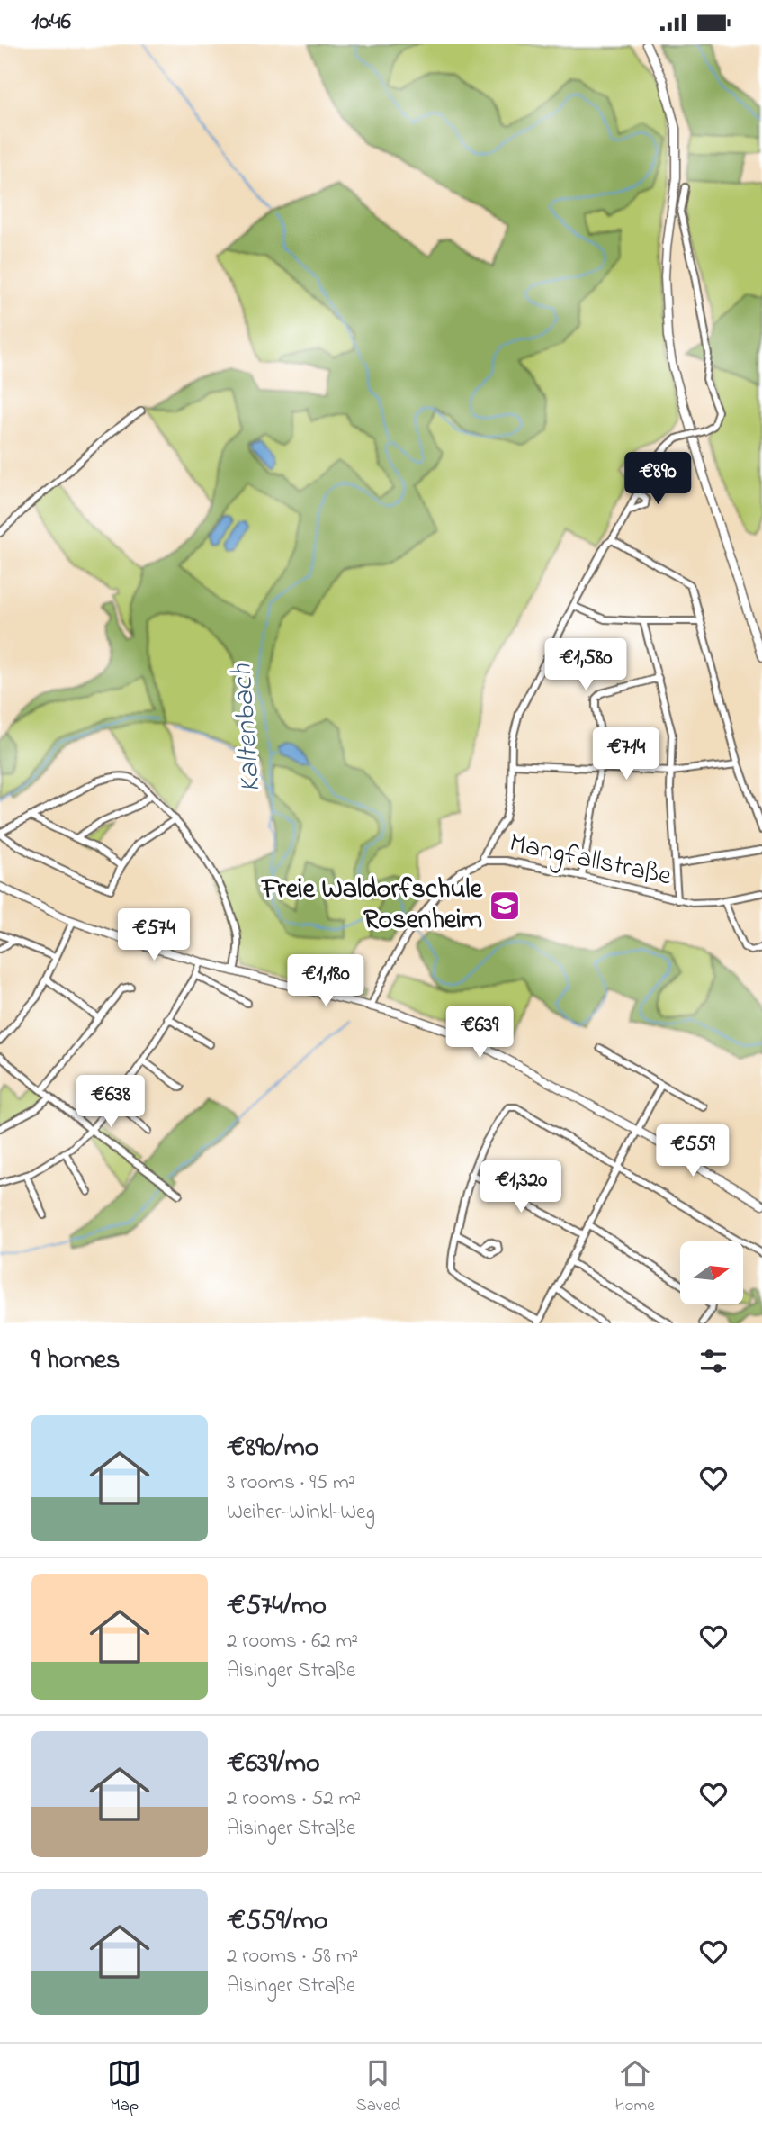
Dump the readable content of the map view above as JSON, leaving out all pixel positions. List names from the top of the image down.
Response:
{
  "streets": {
    "street": ["Mangfallstraße"]
  },
  "water": ["Kaltenbach"],
  "places": {
    "school or university": ["Freie Waldorfschule Rosenheim"]
  },
  "north": "right",
  "page": {
    "status": "10:46",
    "price": [
      "€890",
      "€1,580",
      "€714",
      "€574",
      "€1,180",
      "€639",
      "€638",
      "€559",
      "€1,320"
    ],
    "heading": "9 homes",
    "list": [
      {
        "name": "€890/mo",
        "note": "3 rooms · 95 m² · Weiher-Winkl-Weg"
      },
      {
        "name": "€574/mo",
        "note": "2 rooms · 62 m² · Aisinger Straße"
      },
      {
        "name": "€639/mo",
        "note": "2 rooms · 52 m² · Aisinger Straße"
      },
      {
        "name": "€559/mo",
        "note": "2 rooms · 58 m² · Aisinger Straße"
      }
    ],
    "tabs": ["Map", "Saved", "Home"]
  }
}
